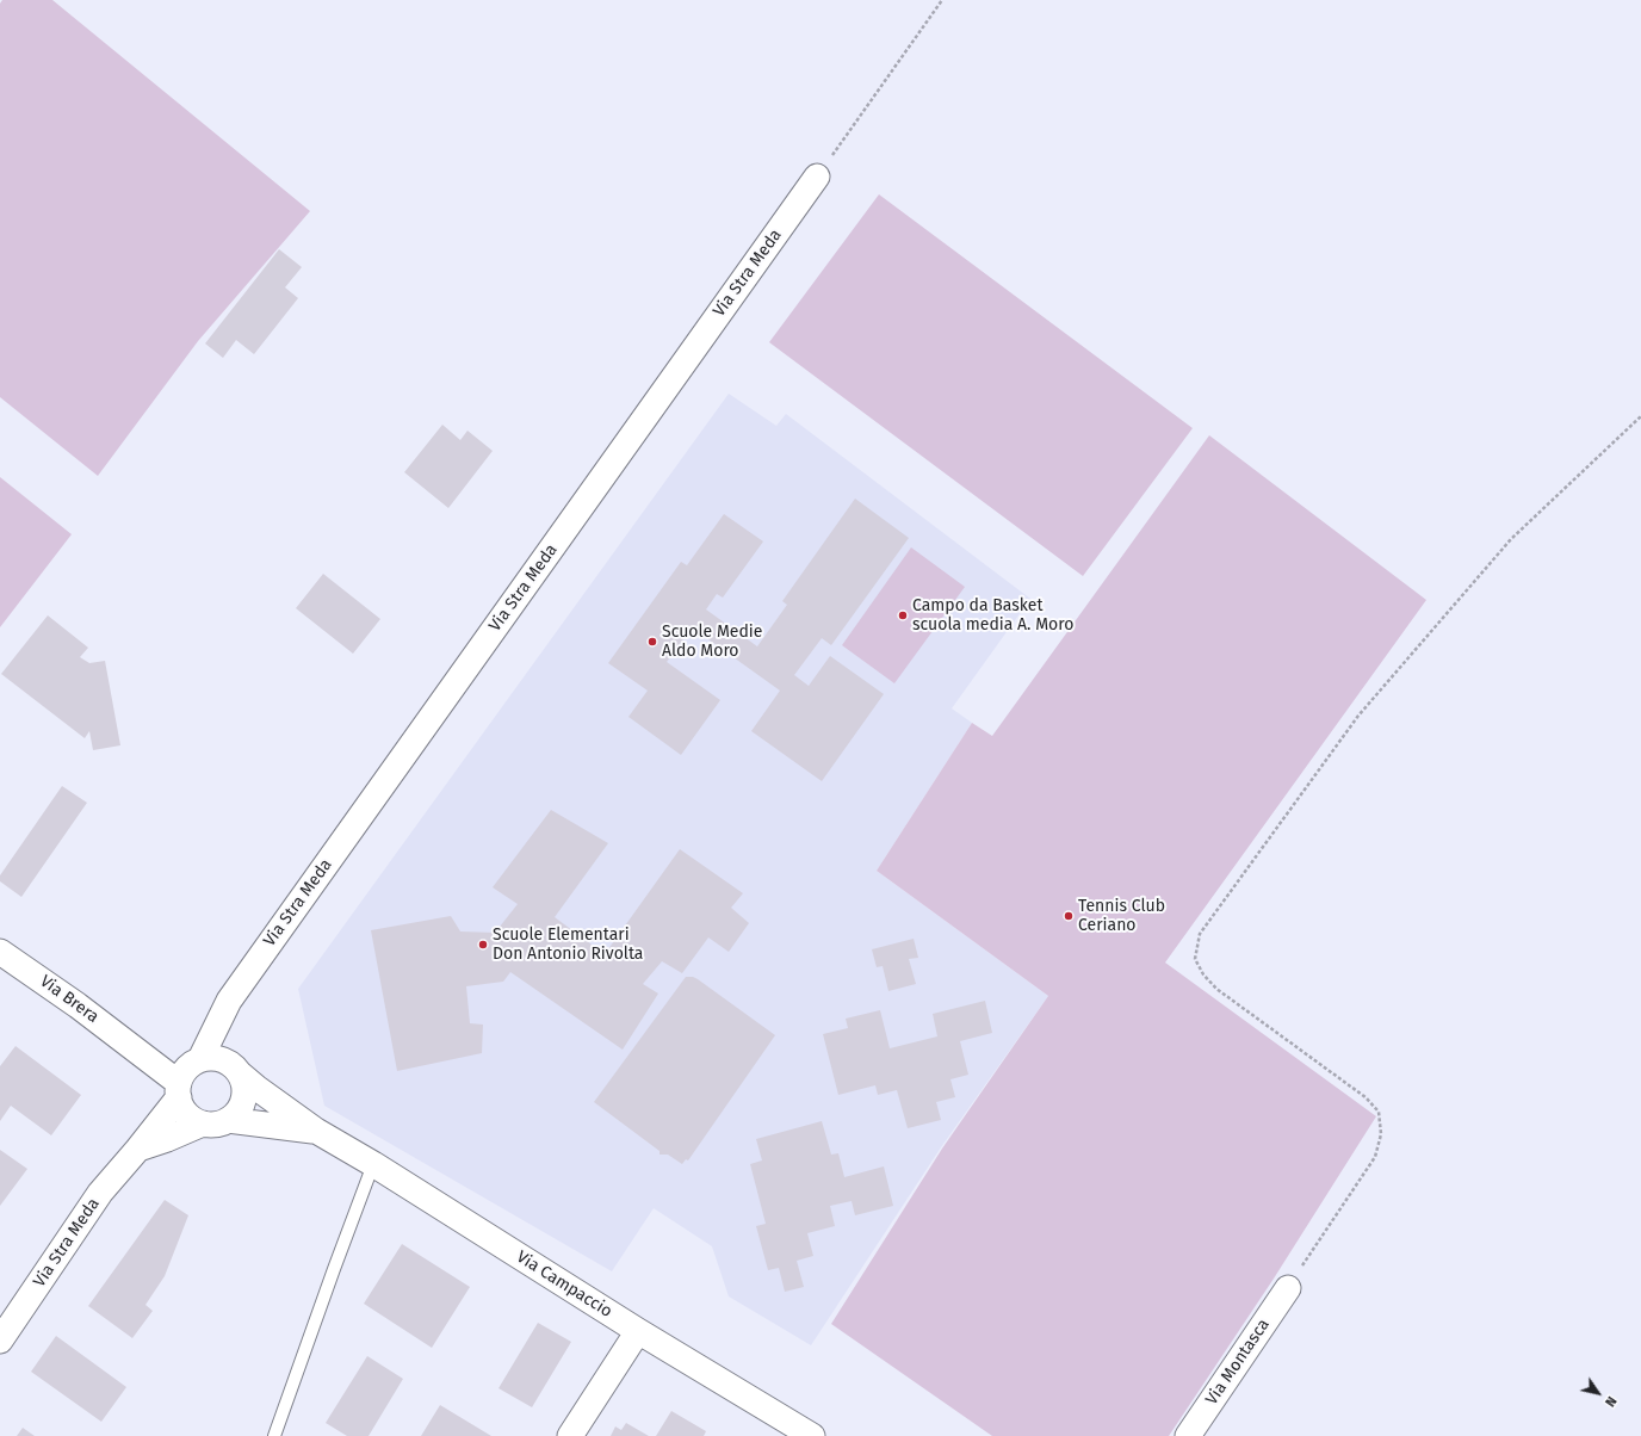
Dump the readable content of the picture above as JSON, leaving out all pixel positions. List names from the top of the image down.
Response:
{
  "streets": {
    "street": [
      "Via Stra Meda",
      "Via Brera",
      "Via Campaccio",
      "Via Montasca"
    ]
  },
  "crossings": [
    ["Via Stra Meda", "Via Brera"],
    ["Via Stra Meda", "Via Campaccio"],
    ["Via Brera", "Via Campaccio"]
  ],
  "places": [
    "Campo da Basket scuola media A. Moro",
    "Scuole Medie Aldo Moro",
    "Tennis Club Ceriano",
    "Scuole Elementari Don Antonio Rivolta"
  ],
  "north": "bottom right"
}
